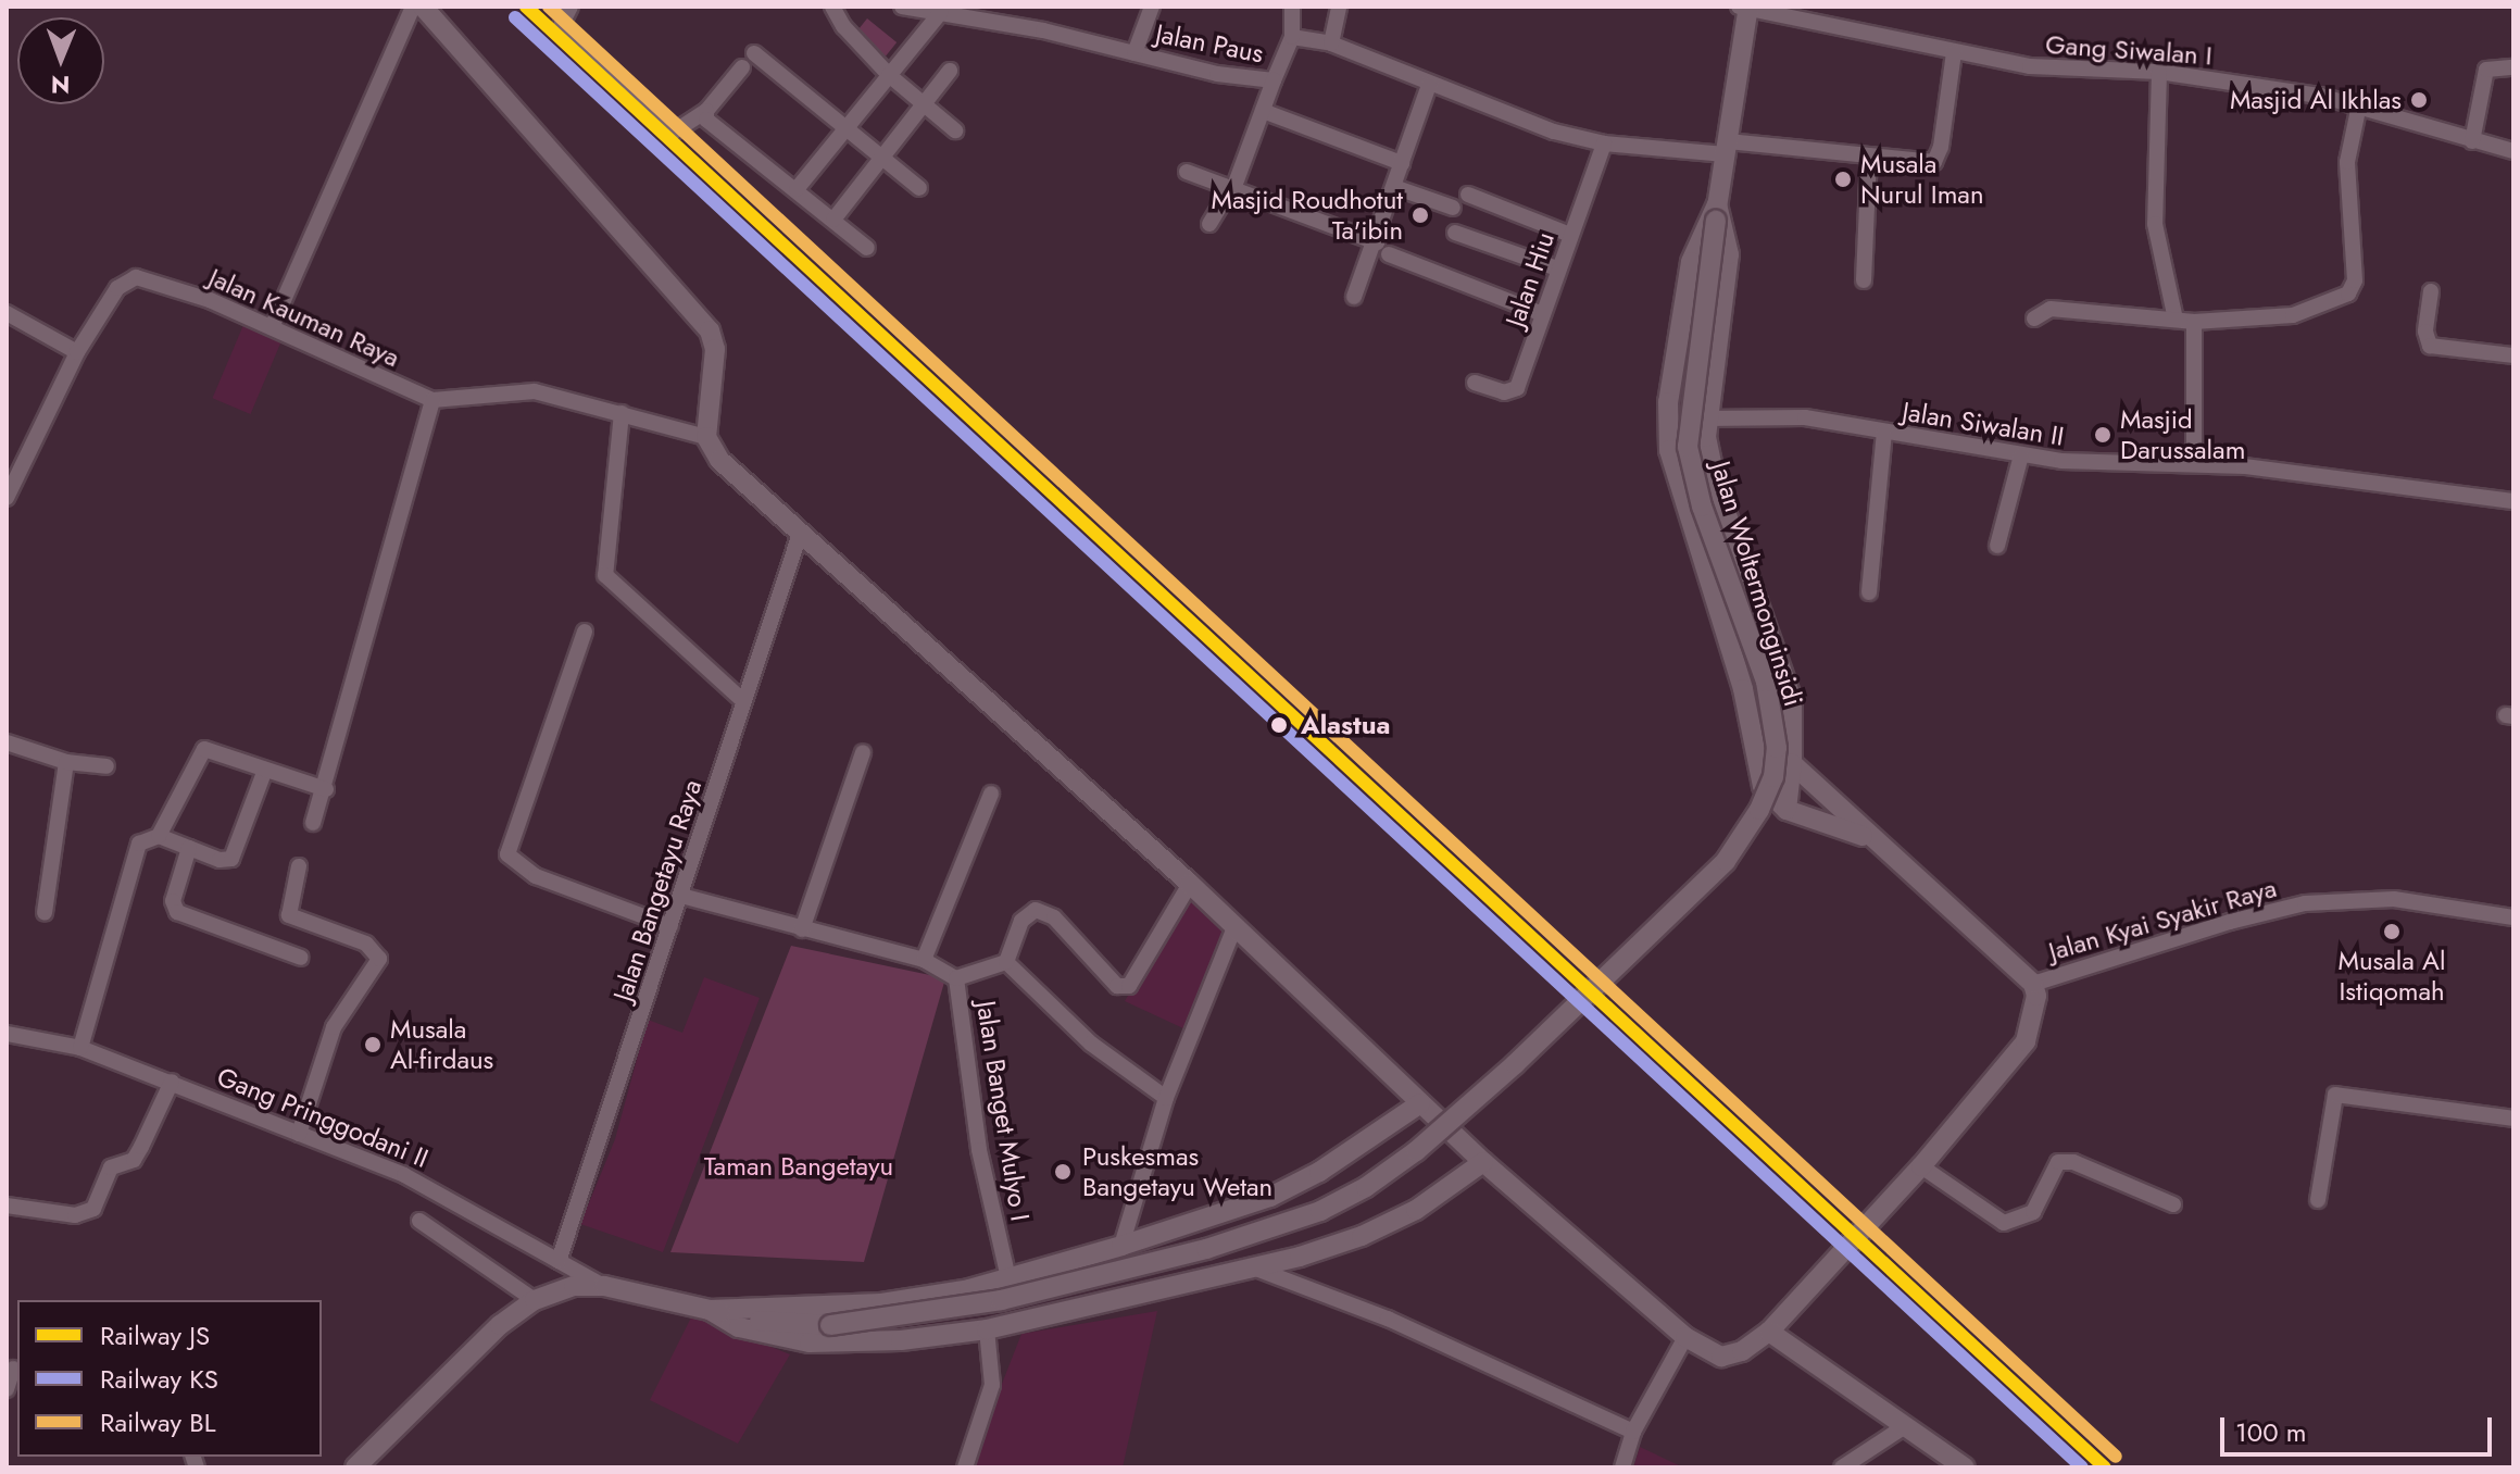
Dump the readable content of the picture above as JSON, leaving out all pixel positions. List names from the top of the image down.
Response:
{
  "streets": {
    "street": [
      "Jalan Paus",
      "Gang Siwalan I",
      "Jalan Hiu",
      "Jalan Kauman Raya",
      "Jalan Siwalan II",
      "Jalan Woltermonginsidi",
      "Jalan Bangetayu Raya",
      "Jalan Kyai Syakir Raya",
      "Jalan Banget Mulyo I",
      "Gang Pringgodani II"
    ]
  },
  "crossings": [
    ["Jalan Paus", "Gang Siwalan I"],
    ["Jalan Paus", "Jalan Hiu"],
    ["Jalan Paus", "Jalan Woltermonginsidi"],
    ["Gang Siwalan I", "Jalan Woltermonginsidi"],
    ["Jalan Bangetayu Raya", "Jalan Banget Mulyo I"],
    ["Jalan Bangetayu Raya", "Gang Pringgodani II"]
  ],
  "parks": ["Taman Bangetayu"],
  "places": [
    "Masjid Al Ikhlas",
    "Musala Nurul Iman",
    "Masjid Roudhotut Ta'ibin",
    "Masjid Darussalam",
    "Alastua",
    "Musala Al Istiqomah",
    "Musala Al-firdaus",
    "Puskesmas Bangetayu Wetan"
  ],
  "lines": ["rail line JS", "rail line BL", "rail line KS"],
  "legend": ["Railway JS", "Railway KS", "Railway BL"],
  "scale_bar": "100 m",
  "north": "bottom"
}
